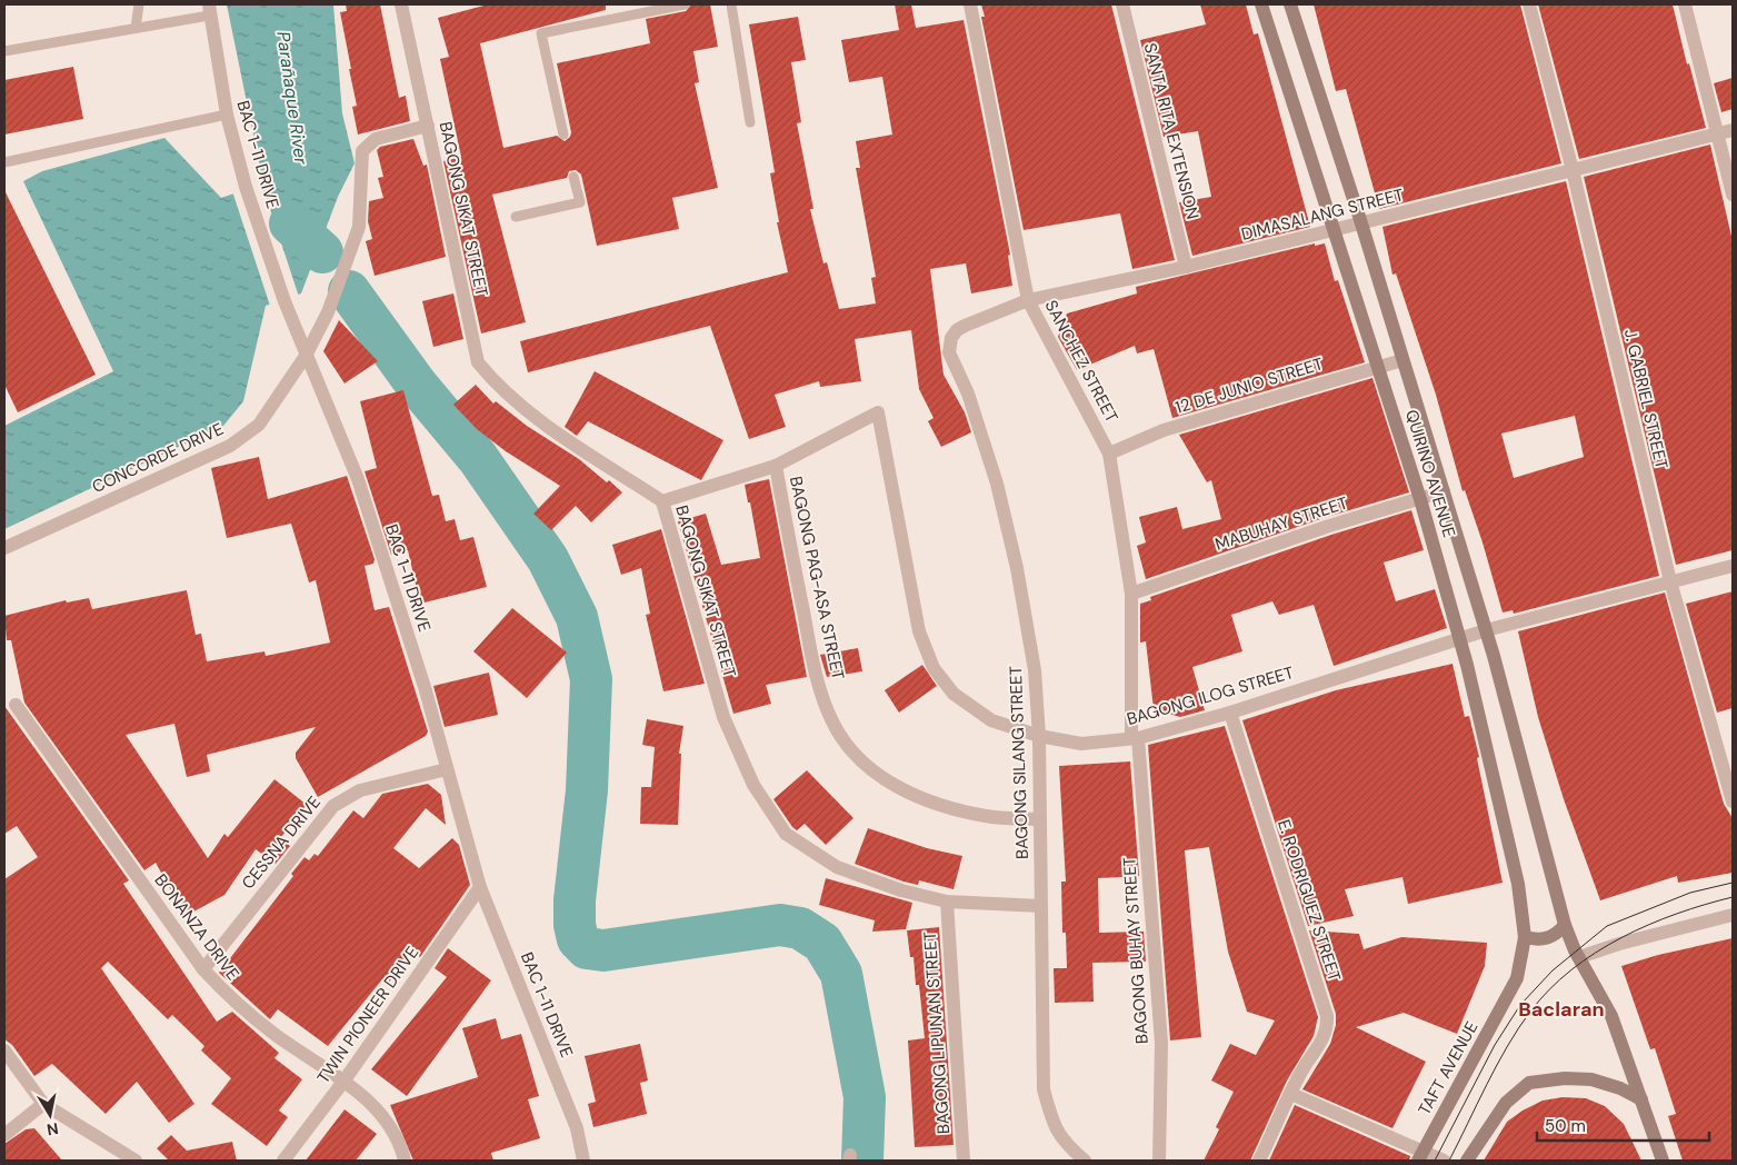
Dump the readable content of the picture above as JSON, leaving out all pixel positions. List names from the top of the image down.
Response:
{
  "streets": {
    "main road": ["QUIRINO AVENUE", "TAFT AVENUE"],
    "street": [
      "SANTA RITA EXTENSION",
      "BAC 1-11 DRIVE",
      "BAGONG SIKAT STREET",
      "DIMASALANG STREET",
      "SANCHEZ STREET",
      "12 DE JUNIO STREET",
      "J. GABRIEL STREET",
      "CONCORDE DRIVE",
      "MABUHAY STREET",
      "BAGONG PAG-ASA STREET",
      "BAGONG ILOG STREET",
      "BAGONG SILANG STREET",
      "CESSNA DRIVE",
      "E. RODRIGUEZ STREET",
      "BONANZA DRIVE",
      "BAGONG BUHAY STREET",
      "TWIN PIONEER DRIVE",
      "BAGONG LIPUNAN STREET"
    ]
  },
  "crossings": [
    ["SANTA RITA EXTENSION", "DIMASALANG STREET"],
    ["BAC 1-11 DRIVE", "CONCORDE DRIVE"],
    ["BAC 1-11 DRIVE", "CESSNA DRIVE"],
    ["BAC 1-11 DRIVE", "TWIN PIONEER DRIVE"],
    ["BAGONG SIKAT STREET", "CONCORDE DRIVE"],
    ["BAGONG SIKAT STREET", "BAGONG SILANG STREET"],
    ["BAGONG SIKAT STREET", "BAGONG LIPUNAN STREET"],
    ["DIMASALANG STREET", "SANCHEZ STREET"],
    ["DIMASALANG STREET", "J. GABRIEL STREET"],
    ["DIMASALANG STREET", "QUIRINO AVENUE"],
    ["DIMASALANG STREET", "BAGONG SILANG STREET"],
    ["SANCHEZ STREET", "12 DE JUNIO STREET"],
    ["SANCHEZ STREET", "MABUHAY STREET"],
    ["SANCHEZ STREET", "BAGONG ILOG STREET"],
    ["SANCHEZ STREET", "BAGONG BUHAY STREET"],
    ["12 DE JUNIO STREET", "QUIRINO AVENUE"],
    ["J. GABRIEL STREET", "BAGONG ILOG STREET"],
    ["QUIRINO AVENUE", "MABUHAY STREET"],
    ["QUIRINO AVENUE", "BAGONG ILOG STREET"],
    ["QUIRINO AVENUE", "TAFT AVENUE"],
    ["BAGONG PAG-ASA STREET", "BAGONG ILOG STREET"],
    ["BAGONG PAG-ASA STREET", "BAGONG SILANG STREET"],
    ["BAGONG ILOG STREET", "BAGONG SILANG STREET"],
    ["BAGONG ILOG STREET", "E. RODRIGUEZ STREET"],
    ["BAGONG ILOG STREET", "BAGONG BUHAY STREET"],
    ["CESSNA DRIVE", "BONANZA DRIVE"],
    ["BONANZA DRIVE", "TWIN PIONEER DRIVE"]
  ],
  "districts": ["Baclaran"],
  "water": ["Parañaque River"],
  "scale_bar": "50 m",
  "north": "bottom"
}
